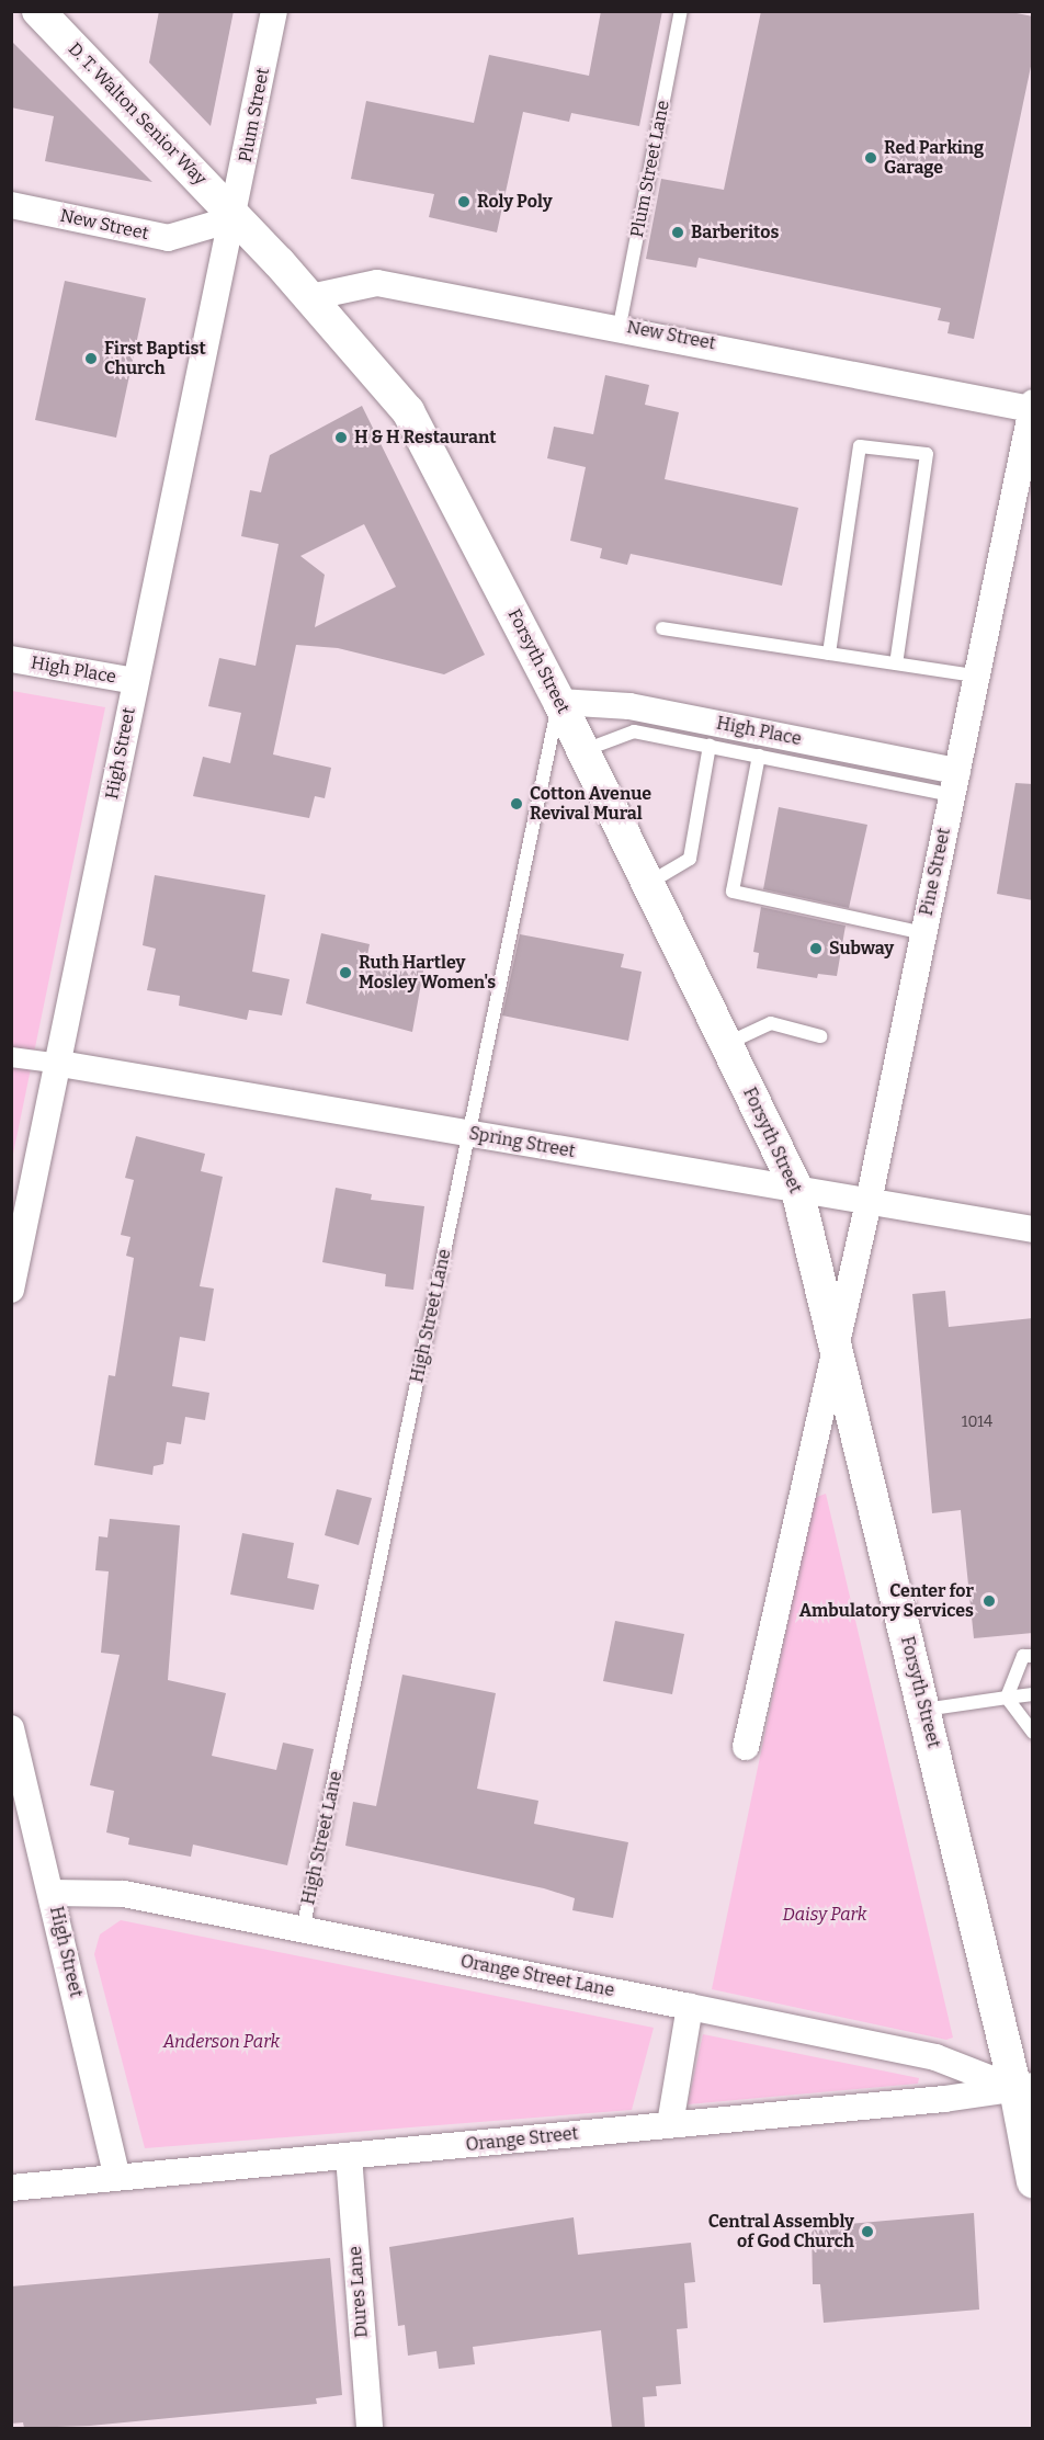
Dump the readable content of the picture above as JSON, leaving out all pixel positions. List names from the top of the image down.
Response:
{
  "streets": {
    "street": [
      "D. T. Walton Senior Way",
      "Plum Street",
      "New Street",
      "Forsyth Street",
      "High Place",
      "High Street",
      "Pine Street",
      "Spring Street",
      "Orange Street Lane",
      "Orange Street",
      "Dures Lane"
    ],
    "lane": ["Plum Street Lane", "High Street Lane"]
  },
  "crossings": [
    ["D. T. Walton Senior Way", "Plum Street"],
    ["D. T. Walton Senior Way", "New Street"],
    ["D. T. Walton Senior Way", "Forsyth Street"],
    ["D. T. Walton Senior Way", "High Street"],
    ["Plum Street", "New Street"],
    ["Plum Street", "Forsyth Street"],
    ["Plum Street", "High Street"],
    ["Plum Street Lane", "New Street"],
    ["New Street", "Forsyth Street"],
    ["New Street", "High Street"],
    ["New Street", "Pine Street"],
    ["Forsyth Street", "High Place"],
    ["Forsyth Street", "High Street"],
    ["Forsyth Street", "Pine Street"],
    ["Forsyth Street", "Spring Street"],
    ["Forsyth Street", "High Street Lane"],
    ["Forsyth Street", "Orange Street Lane"],
    ["Forsyth Street", "Orange Street"],
    ["High Place", "High Street"],
    ["High Place", "Pine Street"],
    ["High Place", "High Street Lane"],
    ["High Street", "Spring Street"],
    ["High Street", "Orange Street Lane"],
    ["High Street", "Orange Street"],
    ["Pine Street", "Spring Street"],
    ["Spring Street", "High Street Lane"],
    ["High Street Lane", "Orange Street Lane"],
    ["Orange Street Lane", "Orange Street"],
    ["Orange Street", "Dures Lane"]
  ],
  "parks": ["Daisy Park", "Anderson Park"],
  "places": [
    "Red Parking Garage",
    "Roly Poly",
    "Barberitos",
    "First Baptist Church",
    "H & H Restaurant",
    "Cotton Avenue Revival Mural",
    "Subway",
    "Ruth Hartley Mosley Women's",
    "Center for Ambulatory Services",
    "Central Assembly of God Church"
  ],
  "house_numbers": ["1014"]
}
